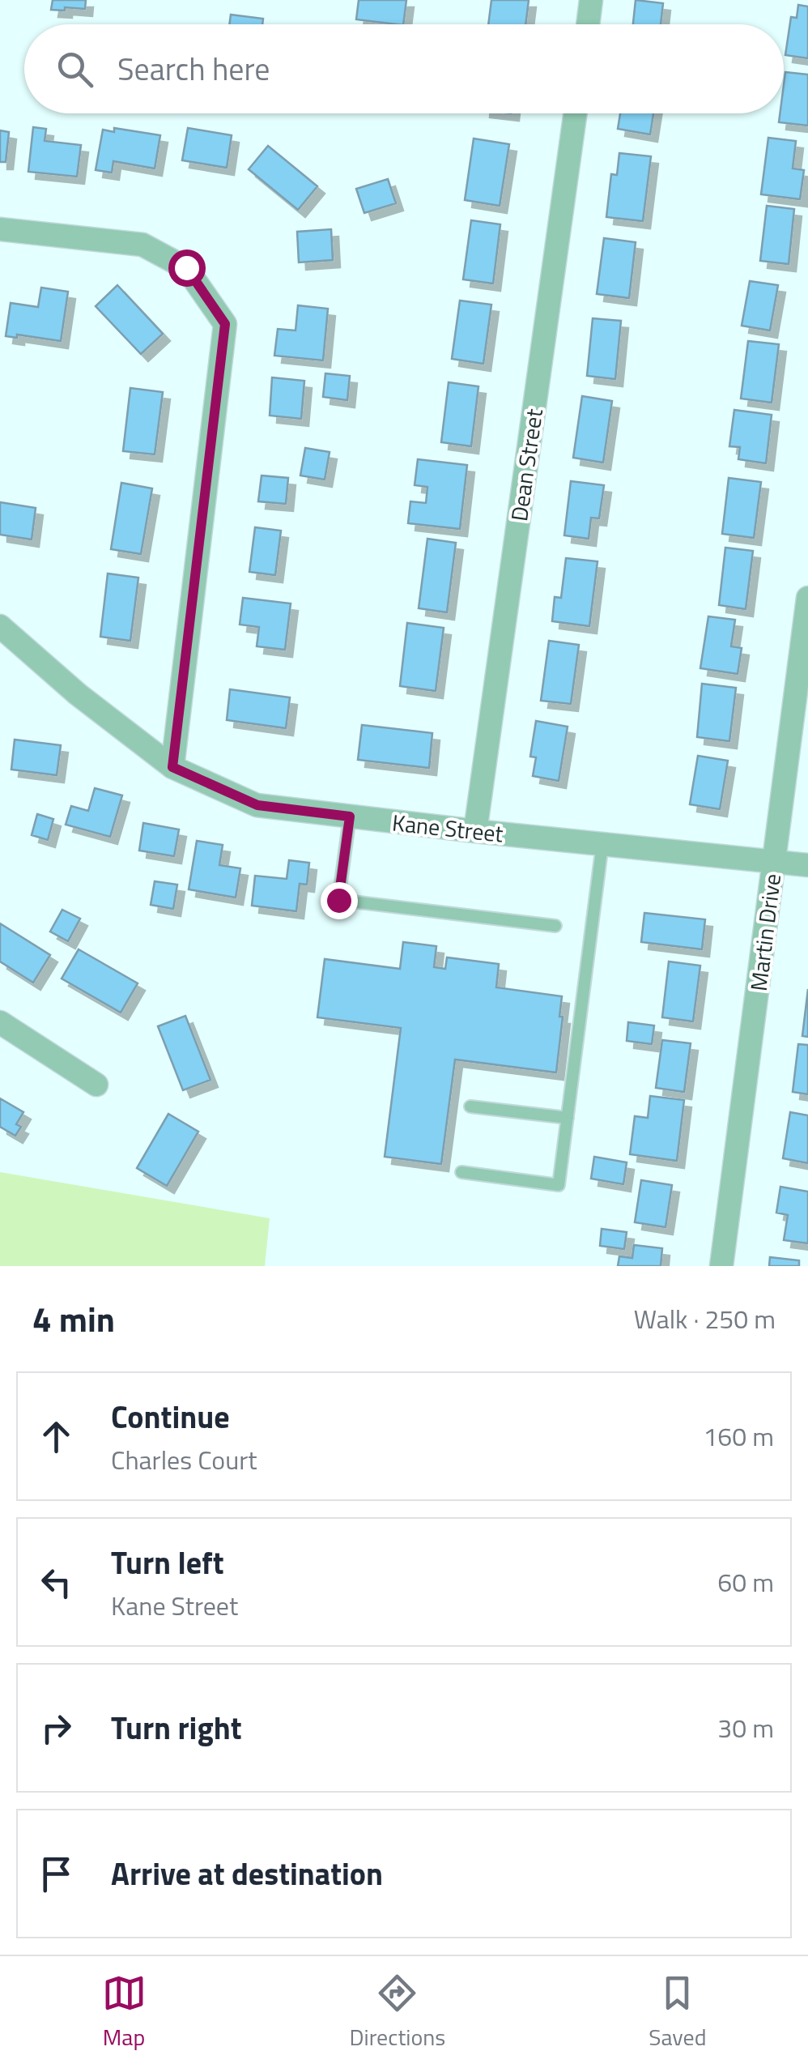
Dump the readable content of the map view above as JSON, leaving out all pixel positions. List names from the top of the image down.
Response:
{
  "streets": {
    "street": ["Dean Street", "Kane Street", "Martin Drive"]
  },
  "crossings": [
    ["Dean Street", "Kane Street"],
    ["Kane Street", "Martin Drive"]
  ],
  "page": {
    "search": "Search here",
    "heading": ["4 min", "Walk · 250 m"],
    "list": [
      ["Continue", "Charles Court", "160 m"],
      ["Turn left", "Kane Street", "60 m"],
      ["Turn right", "30 m"],
      "Arrive at destination"
    ],
    "nav": ["Map", "Directions", "Saved"]
  }
}
